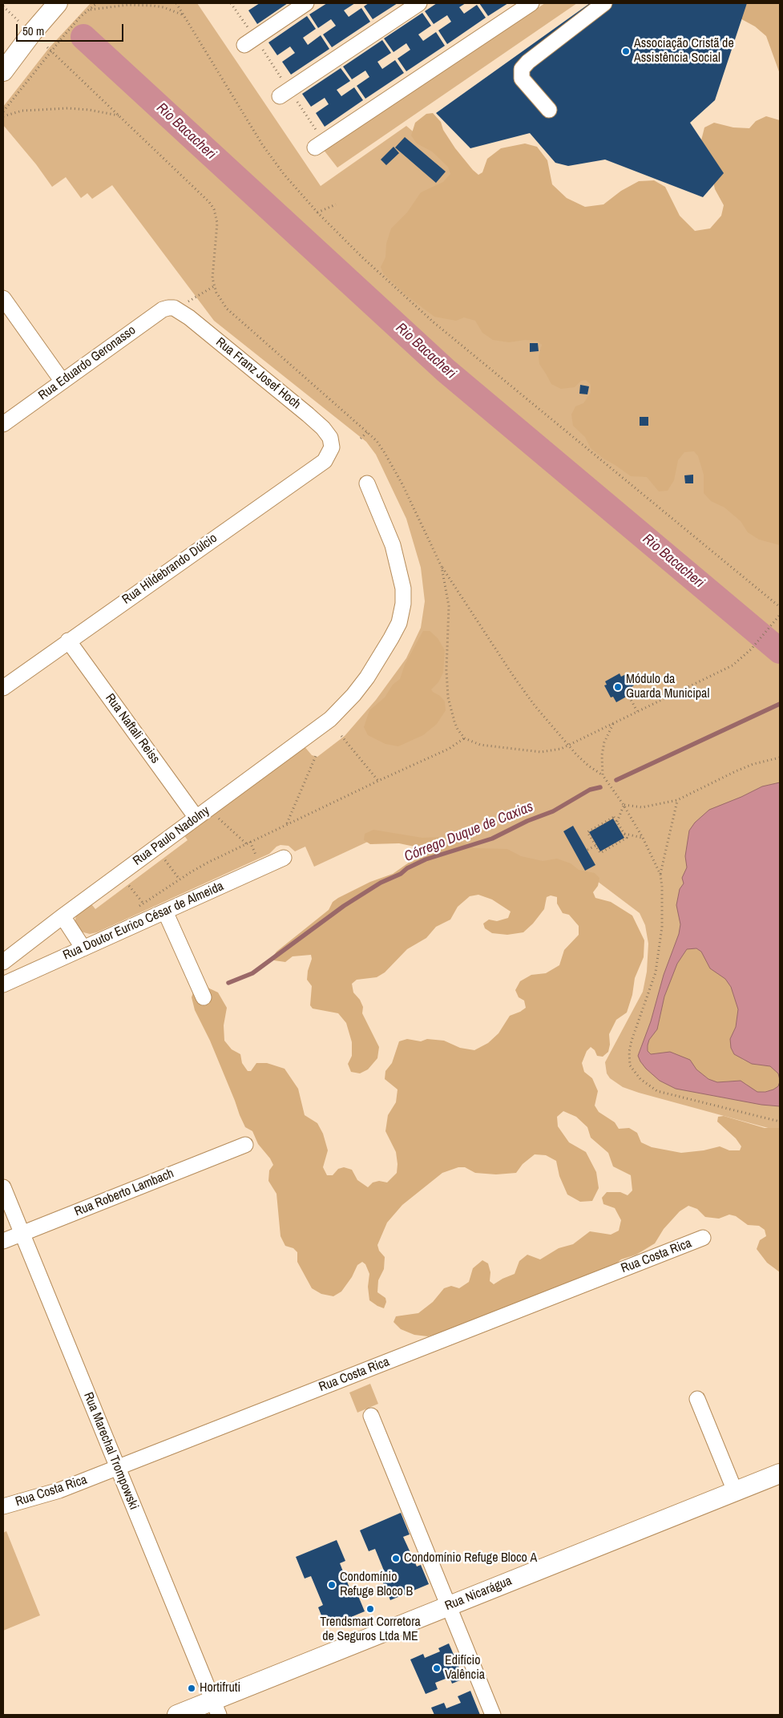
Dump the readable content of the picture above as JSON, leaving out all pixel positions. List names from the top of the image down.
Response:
{
  "streets": {
    "main road": ["Rua Nicarágua"],
    "street": [
      "Rua Eduardo Geronasso",
      "Rua Franz Josef Hoch",
      "Rua Hildebrando Dúlcio",
      "Rua Naftali Reiss",
      "Rua Paulo Nadolny",
      "Rua Doutor Eurico César de Almeida",
      "Rua Roberto Lambach",
      "Rua Costa Rica",
      "Rua Marechal Trompowski"
    ]
  },
  "crossings": [
    ["Rua Eduardo Geronasso", "Rua Franz Josef Hoch"],
    ["Rua Franz Josef Hoch", "Rua Hildebrando Dúlcio"],
    ["Rua Hildebrando Dúlcio", "Rua Naftali Reiss"],
    ["Rua Naftali Reiss", "Rua Paulo Nadolny"],
    ["Rua Roberto Lambach", "Rua Marechal Trompowski"],
    ["Rua Costa Rica", "Rua Marechal Trompowski"],
    ["Rua Marechal Trompowski", "Rua Nicarágua"]
  ],
  "water": ["Rio Bacacheri", "Córrego Duque de Caxias"],
  "places": [
    "Associação Cristã de Assistência Social",
    "Módulo da Guarda Municipal",
    "Condomínio Refuge Bloco A",
    "Condomínio Refuge Bloco B",
    "Trendsmart Corretora de Seguros Ltda ME",
    "Edifício Valência",
    "Hortifruti"
  ],
  "scale_bar": "50 m"
}
